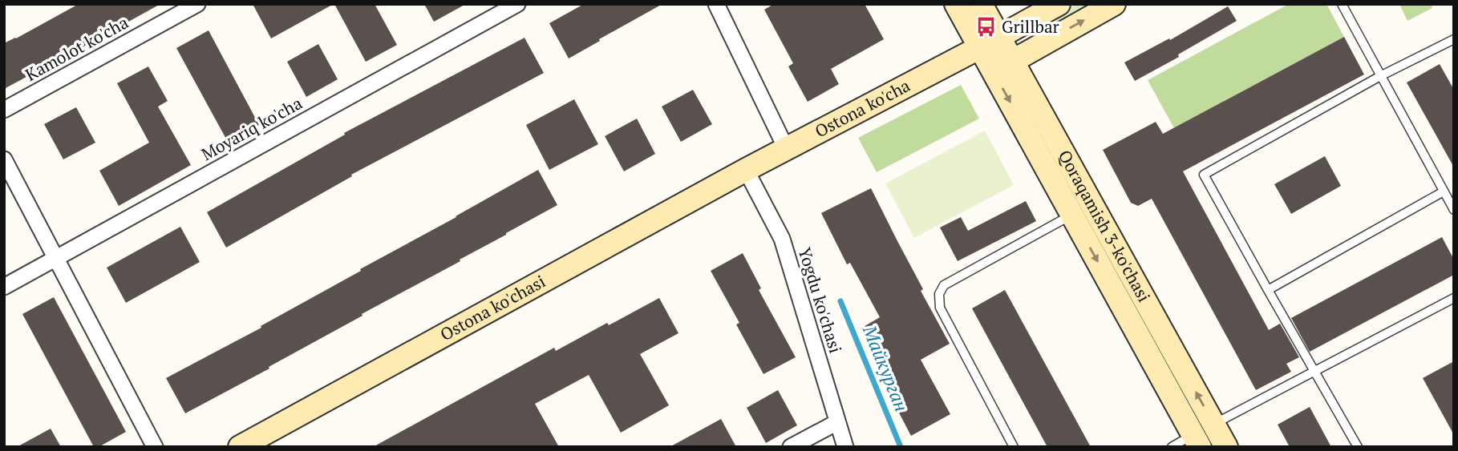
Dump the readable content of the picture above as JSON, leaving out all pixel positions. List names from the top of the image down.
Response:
{
  "streets": {
    "main road": ["Ostona ko'cha", "Qoraqamish 3-ko'chasi", "Ostona ko'chasi"],
    "street": ["Kamolot ko'cha", "Moyariq ko'cha", "Yogdu ko'chasi"]
  },
  "crossings": [
    ["Ostona ko'cha", "Qoraqamish 3-ko'chasi"],
    ["Ostona ko'cha", "Yogdu ko'chasi"],
    ["Ostona ko'cha", "Ostona ko'chasi"],
    ["Yogdu ko'chasi", "Ostona ko'chasi"]
  ],
  "water": ["Майкурган"],
  "places": {
    "bus stop": ["Grillbar"]
  }
}
